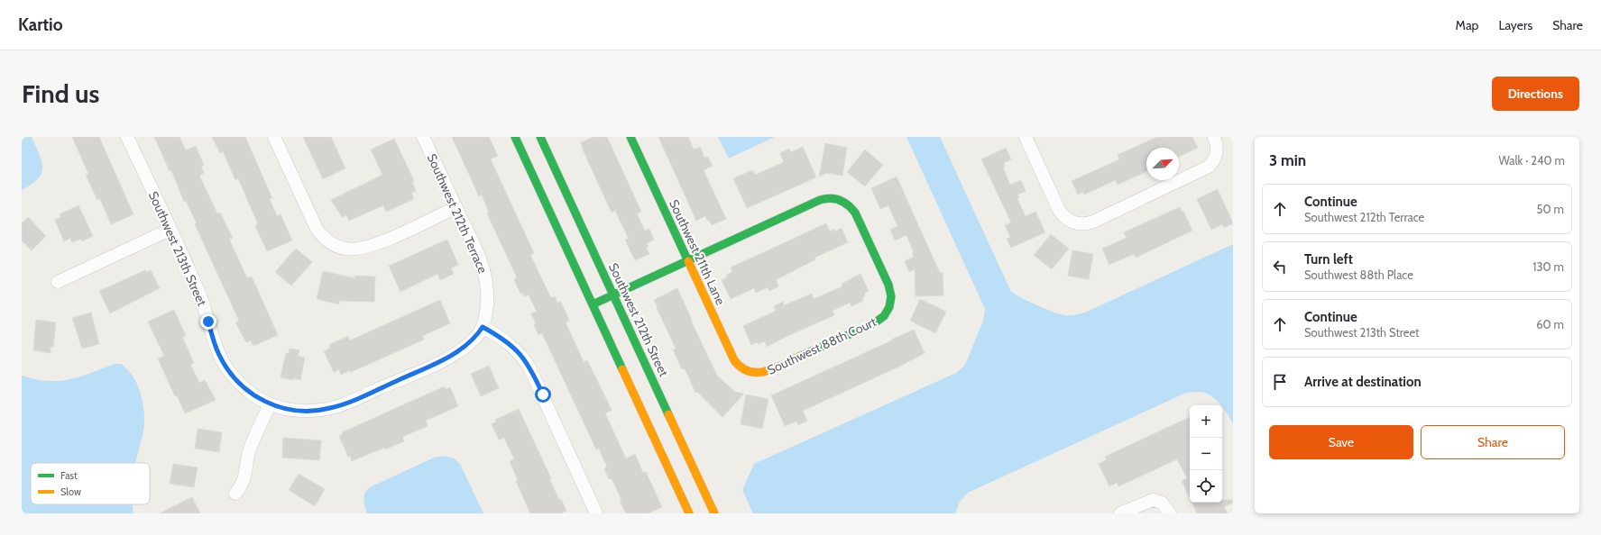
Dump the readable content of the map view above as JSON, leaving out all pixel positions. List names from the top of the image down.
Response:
{
  "streets": {
    "street": [
      "Southwest 212th Terrace",
      "Southwest 213th Street",
      "Southwest 211th Lane",
      "Southwest 212th Street",
      "Southwest 88th Court"
    ]
  },
  "crossings": [
    ["Southwest 211th Lane", "Southwest 88th Court"]
  ],
  "legend": ["Fast", "Slow"],
  "north": "top right",
  "page": {
    "header": "Kartio",
    "nav": ["Map", "Layers", "Share"],
    "buttons": [
      "Directions",
      ["Save", "Share"]
    ],
    "title": "Find us",
    "heading": ["3 min", "Walk · 240 m"],
    "list": [
      ["Continue", "Southwest 212th Terrace", "50 m"],
      ["Turn left", "Southwest 88th Place", "130 m"],
      ["Continue", "Southwest 213th Street", "60 m"],
      "Arrive at destination"
    ],
    "map_buttons": ["+", "−"]
  }
}
